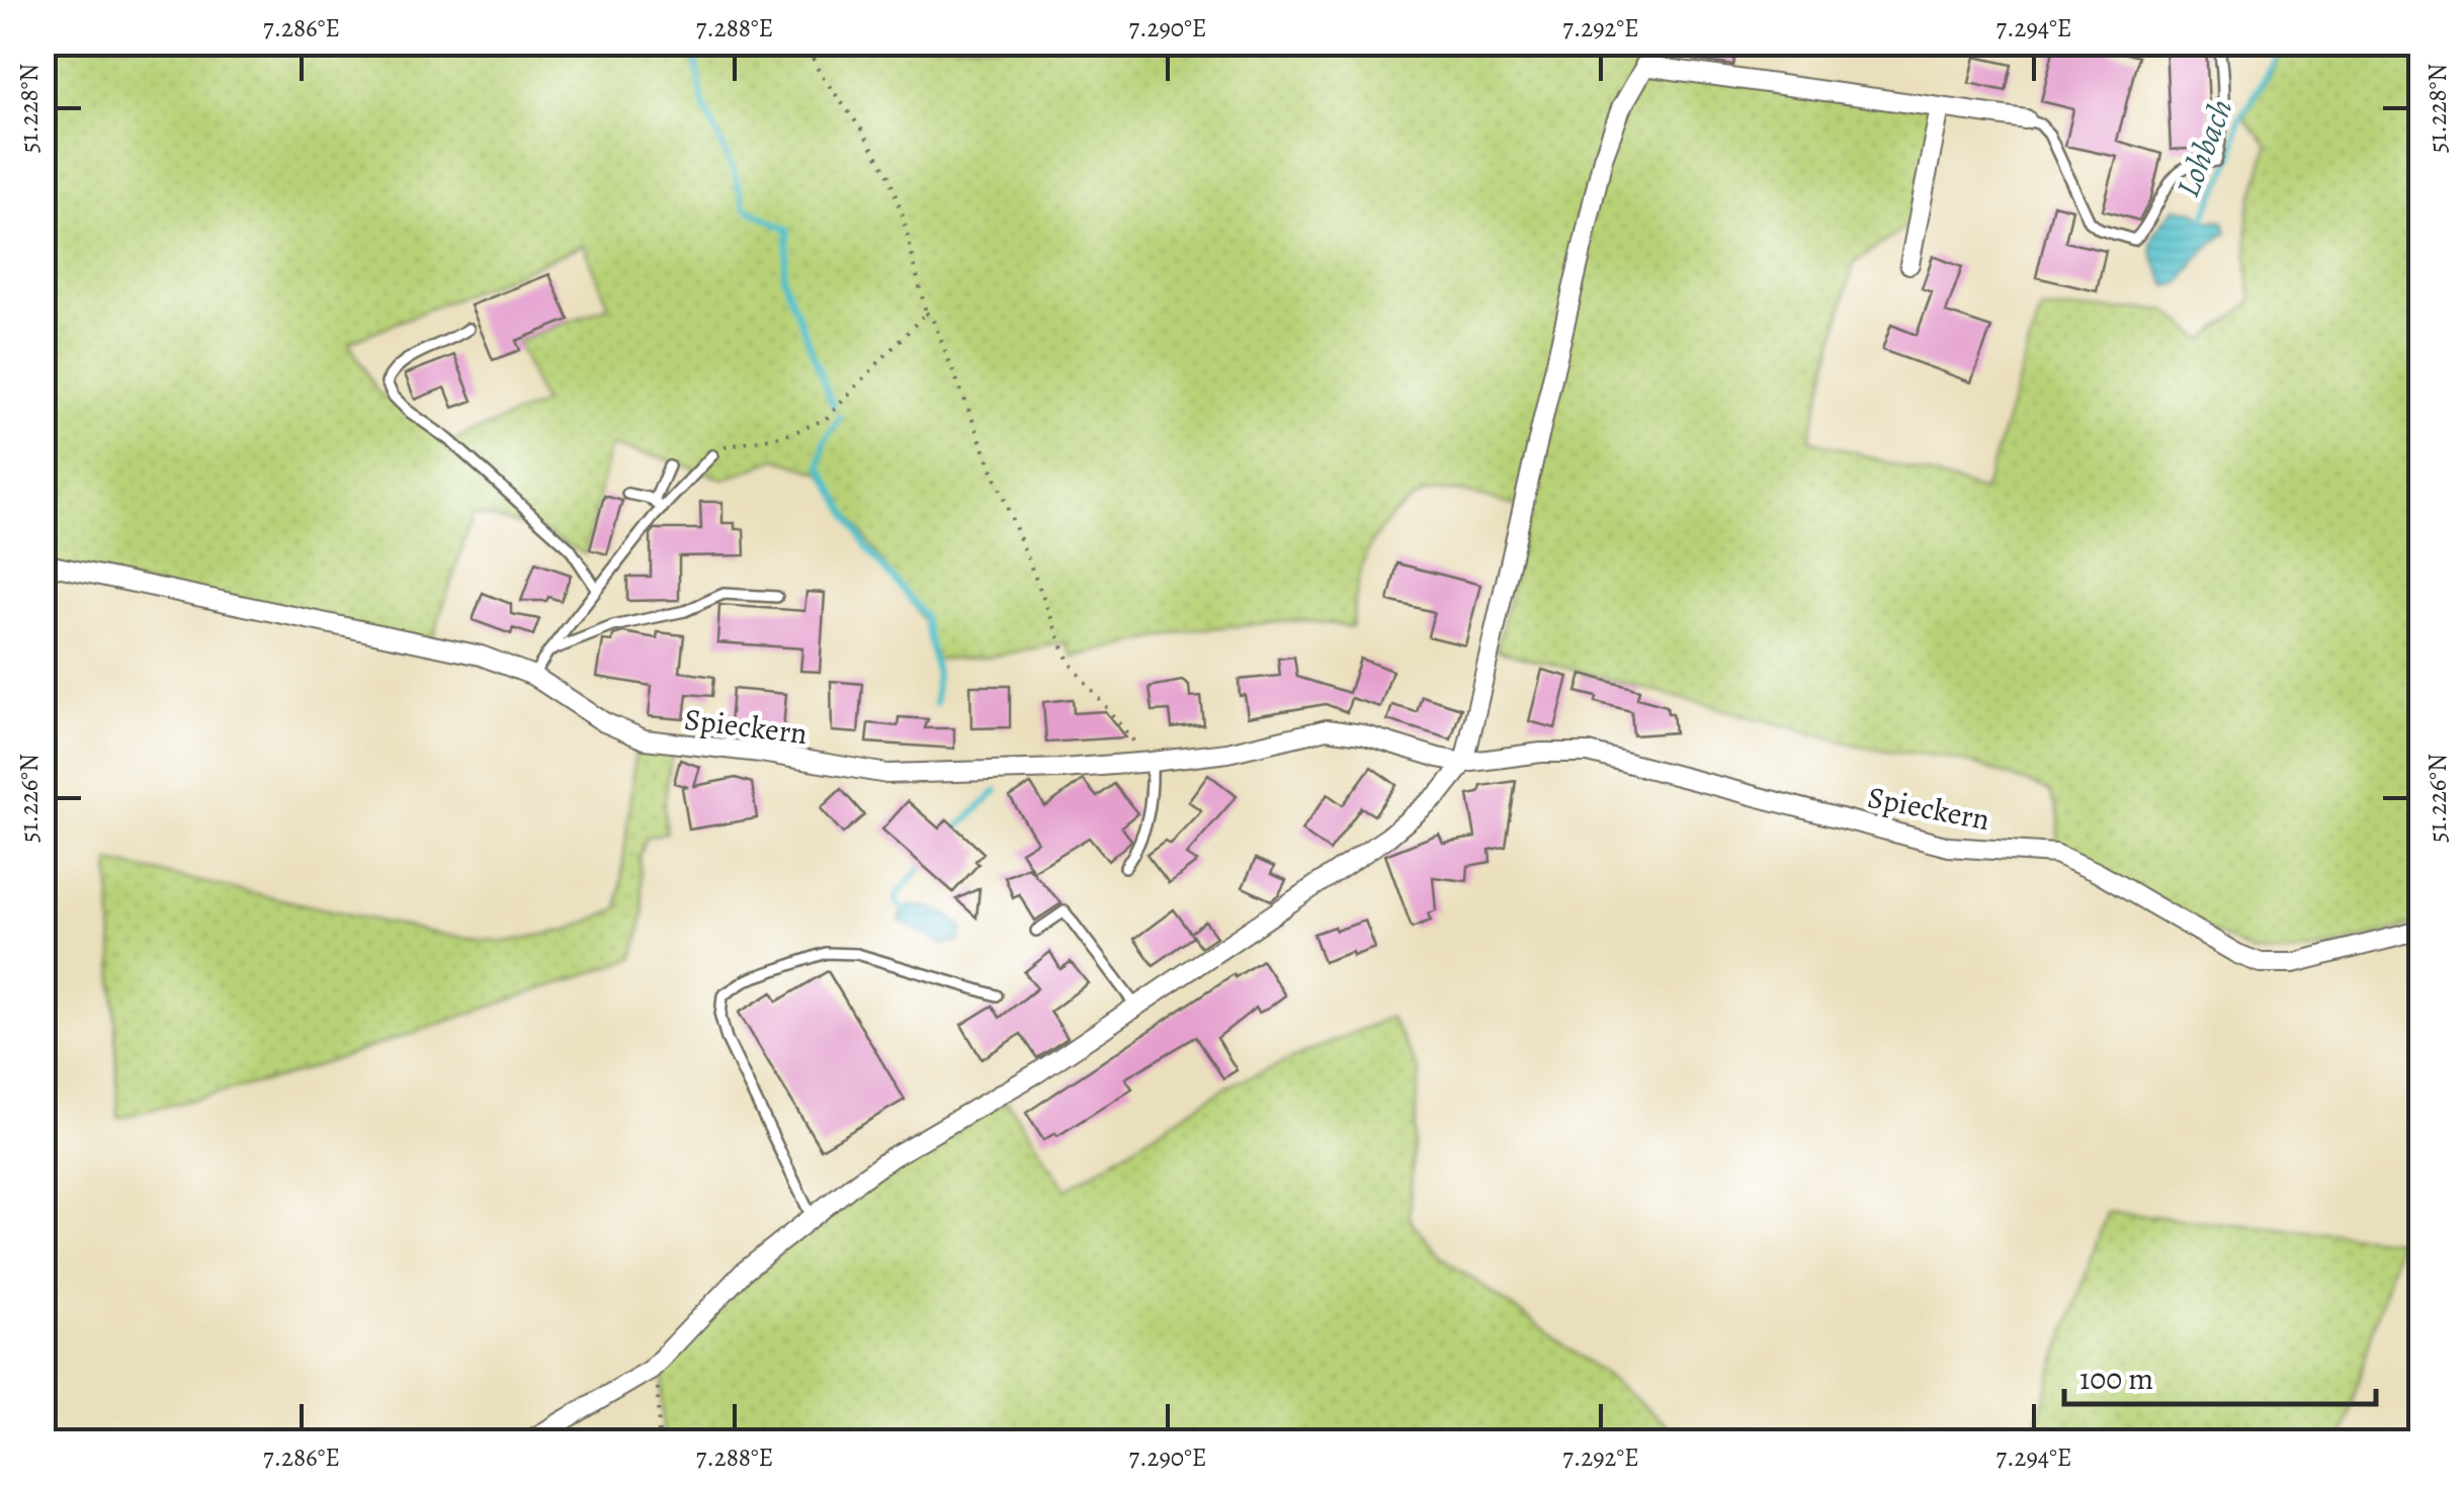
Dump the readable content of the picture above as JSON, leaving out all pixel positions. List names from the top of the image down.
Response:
{
  "streets": {
    "street": ["Spieckern"]
  },
  "water": ["Lohbach"],
  "scale_bar": "100 m",
  "coordinates": [
    "7.286°E",
    "7.288°E",
    "7.290°E",
    "7.292°E",
    "7.294°E",
    "51.228°N",
    "51.226°N"
  ]
}
